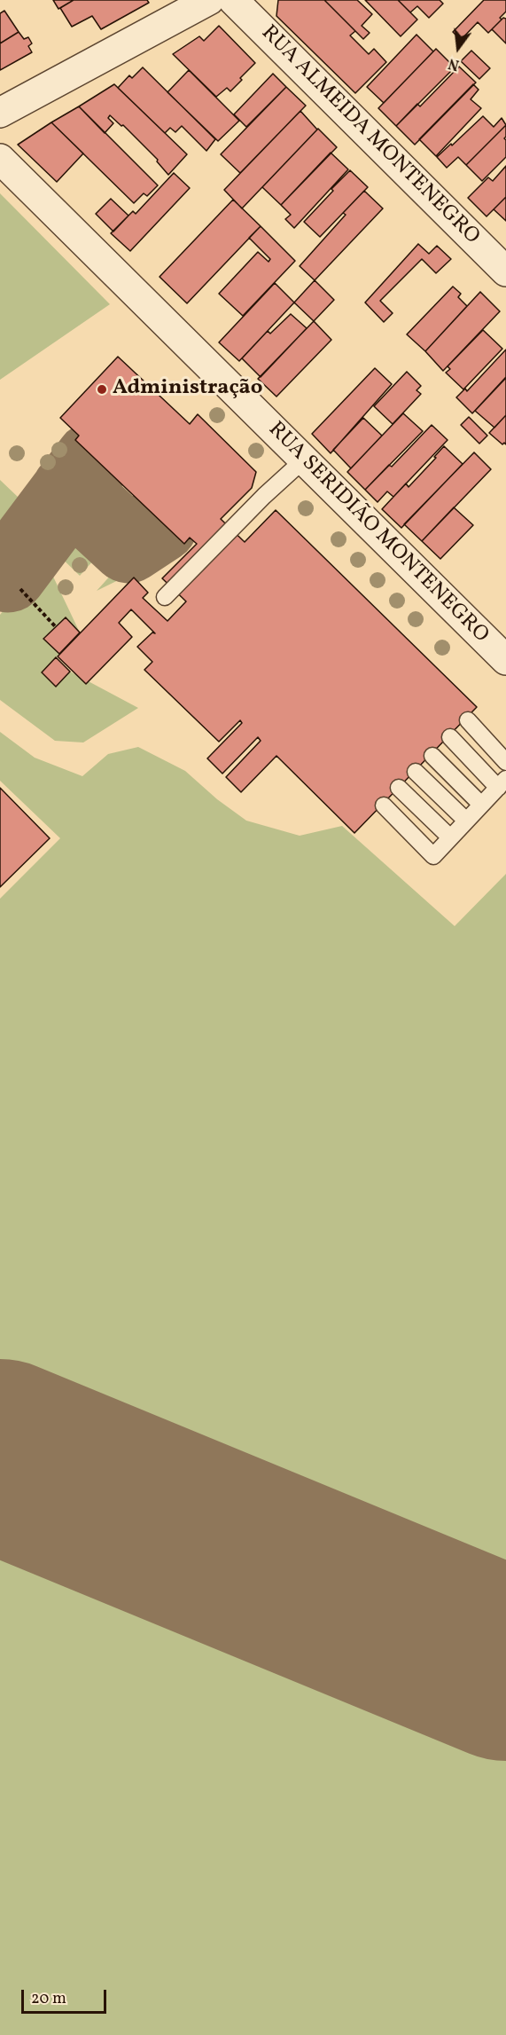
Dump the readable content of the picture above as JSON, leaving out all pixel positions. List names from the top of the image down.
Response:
{
  "streets": {
    "street": ["RUA ALMEIDA MONTENEGRO", "RUA SERIDIÃO MONTENEGRO"]
  },
  "places": ["Administração"],
  "scale_bar": "20 m",
  "north": "bottom"
}
